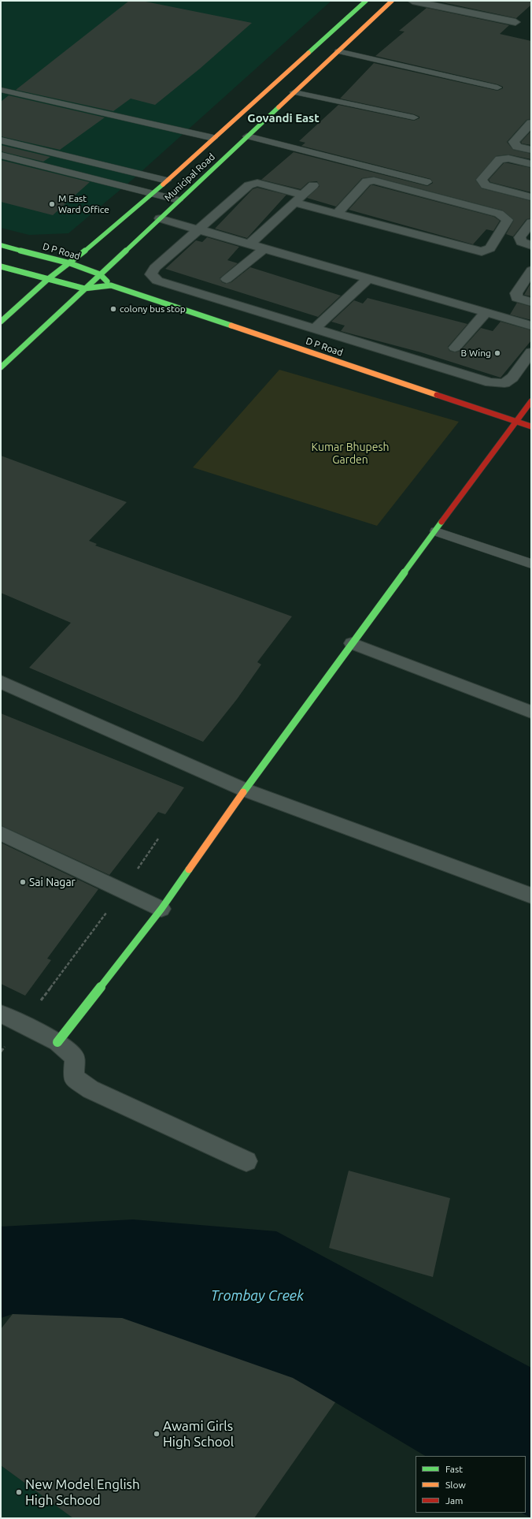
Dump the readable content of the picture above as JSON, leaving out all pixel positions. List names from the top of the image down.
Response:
{
  "streets": {
    "street": ["Municipal Road", "D P Road"]
  },
  "crossings": [
    ["Municipal Road", "D P Road"]
  ],
  "districts": ["Govandi East"],
  "water": ["Trombay Creek"],
  "parks": ["Kumar Bhupesh Garden"],
  "places": [
    "M East Ward Office",
    "colony bus stop",
    "B Wing",
    "Sai Nagar",
    "Awami Girls High School",
    "New Model English High Schood"
  ],
  "legend": ["Fast", "Slow", "Jam"]
}
